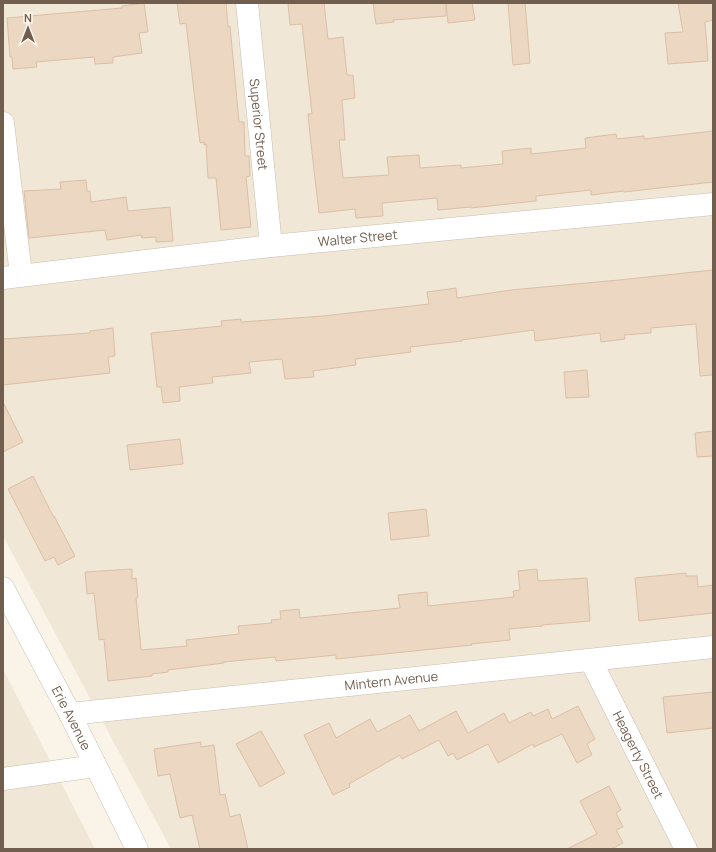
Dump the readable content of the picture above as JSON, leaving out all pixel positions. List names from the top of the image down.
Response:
{
  "streets": {
    "street": [
      "Superior Street",
      "Walter Street",
      "Mintern Avenue",
      "Erie Avenue",
      "Heagerty Street"
    ]
  },
  "crossings": [
    ["Superior Street", "Walter Street"],
    ["Mintern Avenue", "Erie Avenue"],
    ["Mintern Avenue", "Heagerty Street"]
  ],
  "north": "top"
}
